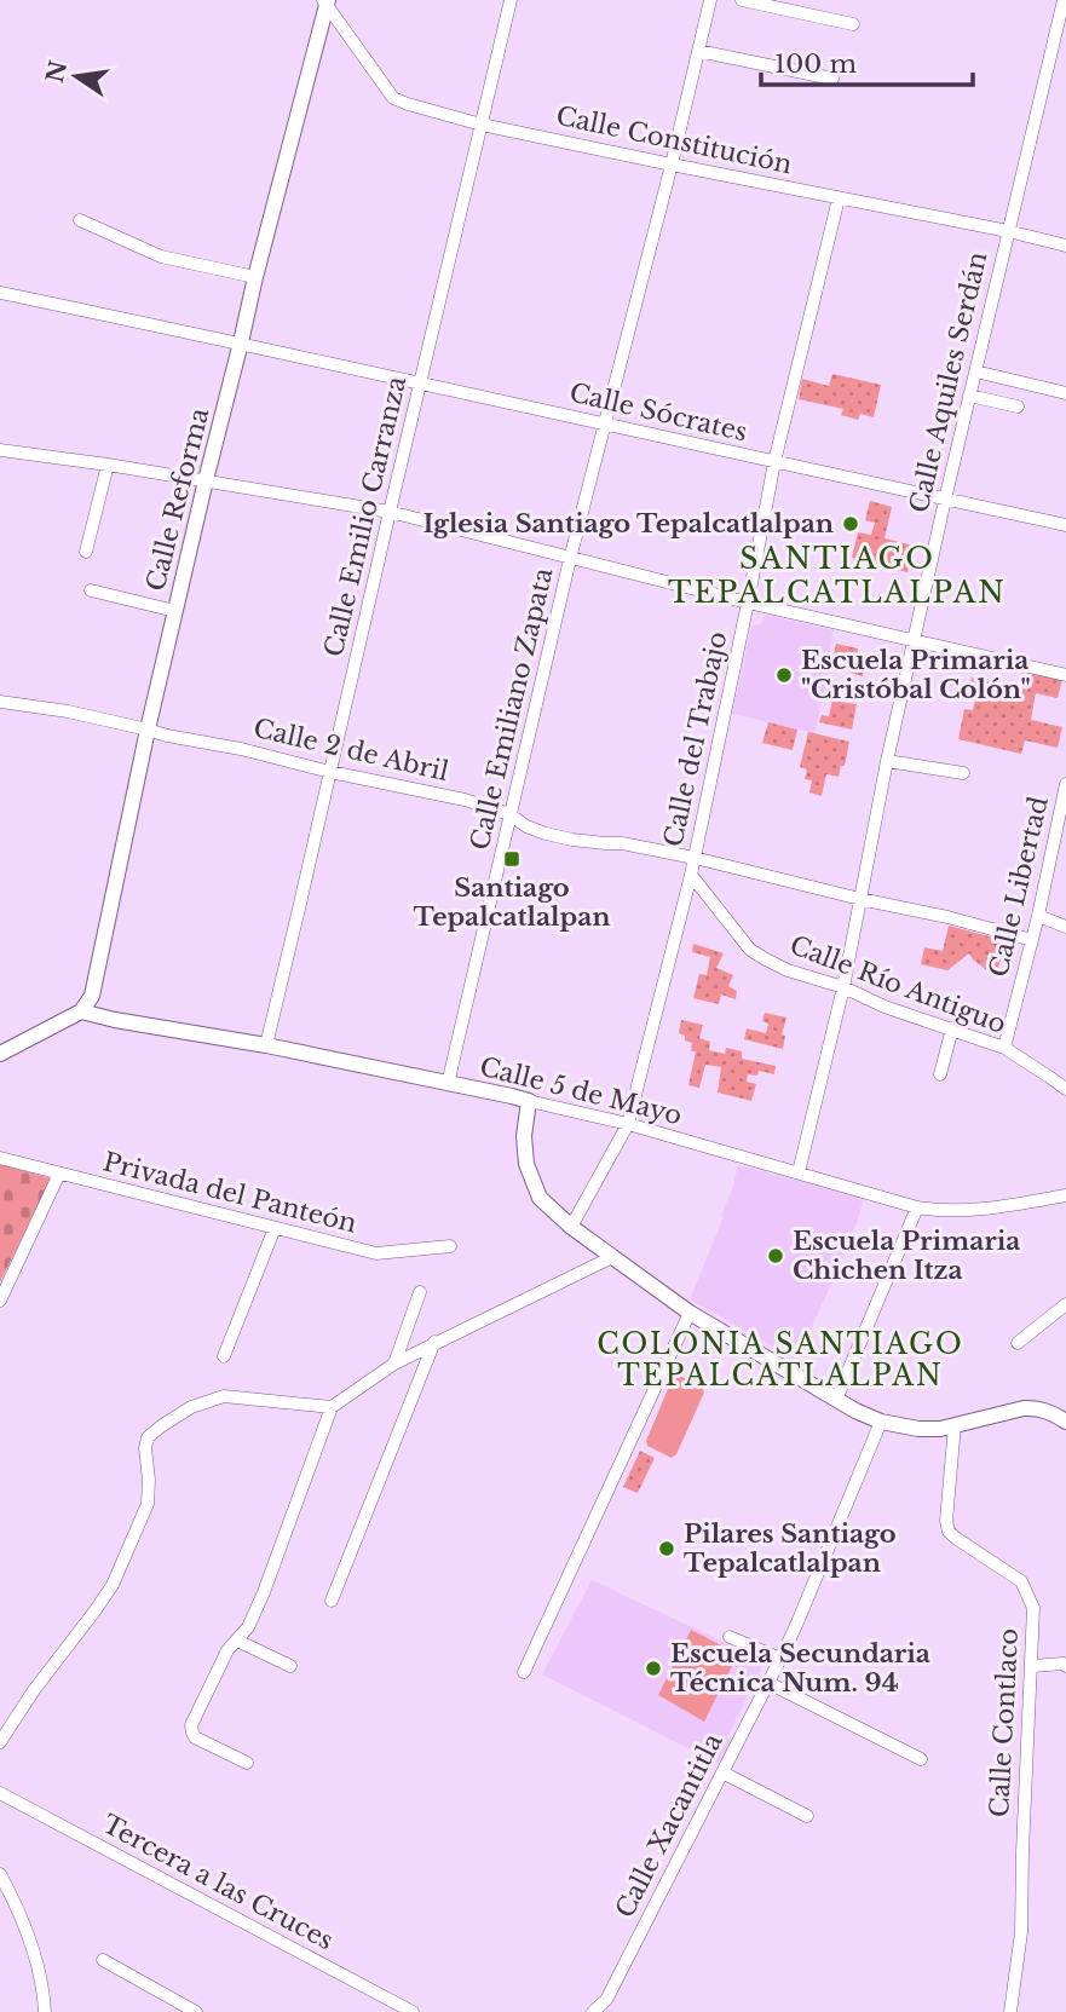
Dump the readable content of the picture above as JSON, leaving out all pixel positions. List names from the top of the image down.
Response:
{
  "streets": {
    "street": [
      "Calle Constitución",
      "Calle Aquiles Serdán",
      "Calle Sócrates",
      "Calle Reforma",
      "Calle Emilio Carranza",
      "Calle Emiliano Zapata",
      "Calle del Trabajo",
      "Calle 2 de Abril",
      "Calle Libertad",
      "Calle Río Antiguo",
      "Calle 5 de Mayo",
      "Privada del Panteón",
      "Calle Contlaco",
      "Calle Xacantitla",
      "Tercera a las Cruces"
    ]
  },
  "crossings": [
    ["Calle Constitución", "Calle Aquiles Serdán"],
    ["Calle Constitución", "Calle Reforma"],
    ["Calle Constitución", "Calle Emilio Carranza"],
    ["Calle Constitución", "Calle Emiliano Zapata"],
    ["Calle Constitución", "Calle del Trabajo"],
    ["Calle Aquiles Serdán", "Calle Sócrates"],
    ["Calle Aquiles Serdán", "Calle 2 de Abril"],
    ["Calle Aquiles Serdán", "Calle Río Antiguo"],
    ["Calle Aquiles Serdán", "Calle 5 de Mayo"],
    ["Calle Sócrates", "Calle Reforma"],
    ["Calle Sócrates", "Calle Emilio Carranza"],
    ["Calle Sócrates", "Calle Emiliano Zapata"],
    ["Calle Sócrates", "Calle del Trabajo"],
    ["Calle Reforma", "Calle 2 de Abril"],
    ["Calle Reforma", "Calle 5 de Mayo"],
    ["Calle Emilio Carranza", "Calle 2 de Abril"],
    ["Calle Emilio Carranza", "Calle 5 de Mayo"],
    ["Calle Emiliano Zapata", "Calle 2 de Abril"],
    ["Calle Emiliano Zapata", "Calle 5 de Mayo"],
    ["Calle del Trabajo", "Calle 2 de Abril"],
    ["Calle del Trabajo", "Calle Río Antiguo"],
    ["Calle del Trabajo", "Calle 5 de Mayo"],
    ["Calle 2 de Abril", "Calle Libertad"],
    ["Calle Libertad", "Calle Río Antiguo"]
  ],
  "districts": ["SANTIAGO TEPALCATLALPAN", "COLONIA SANTIAGO TEPALCATLALPAN"],
  "places": {
    "other": [
      "Iglesia Santiago Tepalcatlalpan",
      "Escuela Primaria \"Cristóbal Colón\"",
      "Escuela Primaria Chichen Itza",
      "Pilares Santiago Tepalcatlalpan",
      "Escuela Secundaria Técnica Num. 94"
    ],
    "transit": ["Santiago Tepalcatlalpan"]
  },
  "scale_bar": "100 m",
  "north": "left"
}
